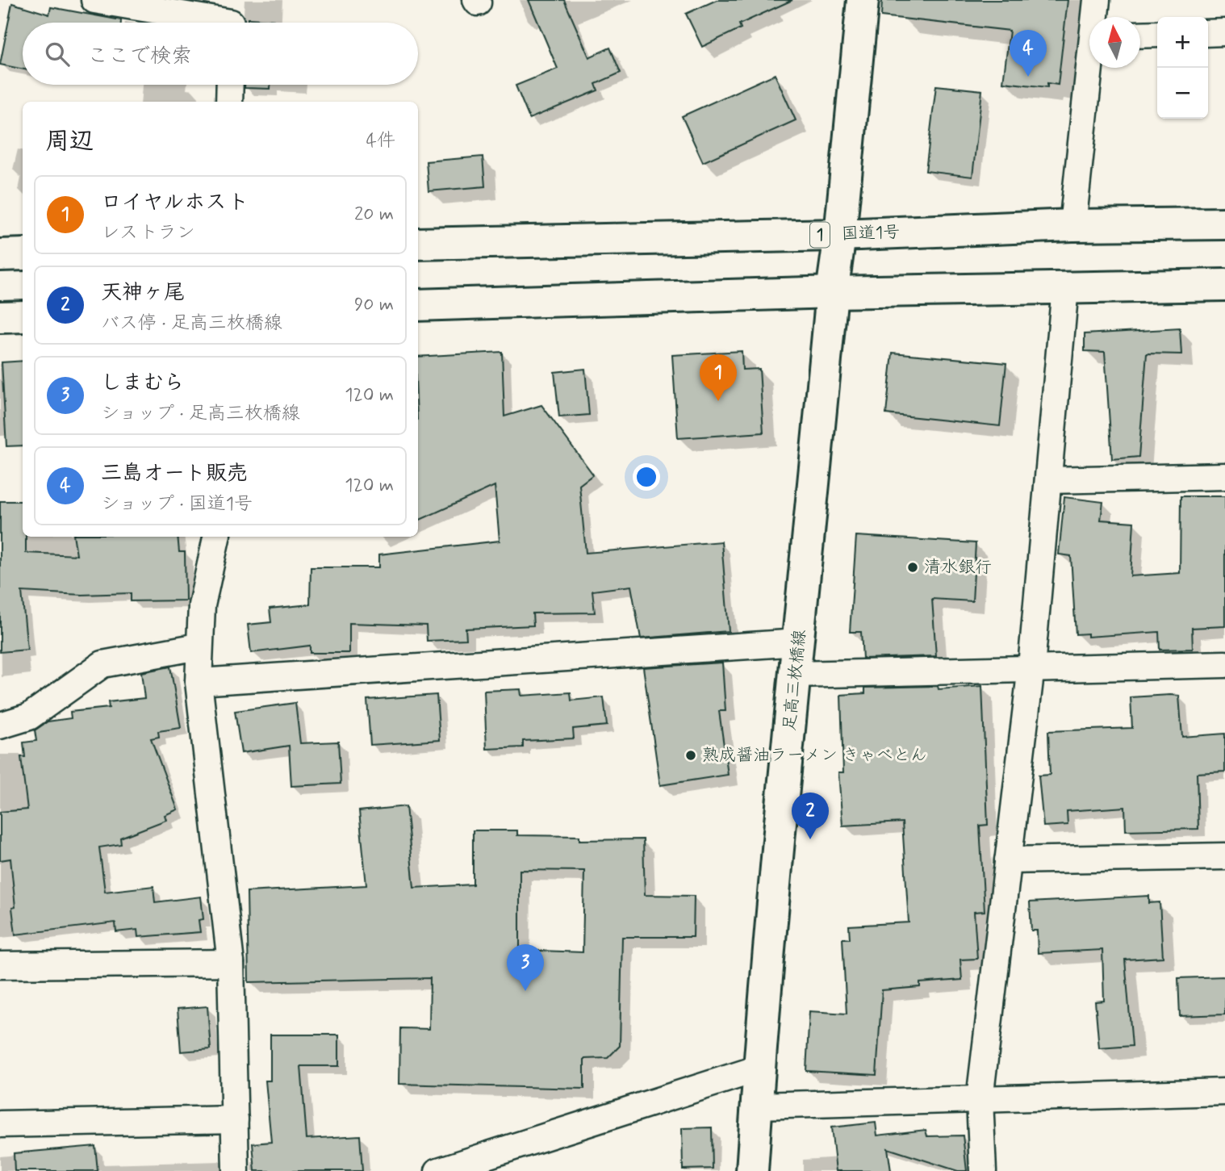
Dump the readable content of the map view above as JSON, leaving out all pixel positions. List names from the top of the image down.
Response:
{
  "streets": {
    "main road": ["国道1号", "1", "足高三枚橋線"]
  },
  "crossings": [
    ["国道1号", "足高三枚橋線"]
  ],
  "places": ["清水銀行", "熟成醤油ラーメン きゃべとん"],
  "north": "top",
  "page": {
    "map_buttons": ["+", "−"],
    "search": "ここで検索",
    "pins": [
      "4",
      "1",
      "2",
      "3"
    ],
    "heading": ["周辺", "4件"],
    "list": [
      {
        "mark": "1",
        "name": "ロイヤルホスト",
        "note": "レストラン",
        "value": "20 m"
      },
      {
        "mark": "2",
        "name": "天神ヶ尾",
        "note": "バス停 · 足高三枚橋線",
        "value": "90 m"
      },
      {
        "mark": "3",
        "name": "しまむら",
        "note": "ショップ · 足高三枚橋線",
        "value": "120 m"
      },
      {
        "mark": "4",
        "name": "三島オート販売",
        "note": "ショップ · 国道1号",
        "value": "120 m"
      }
    ]
  }
}
